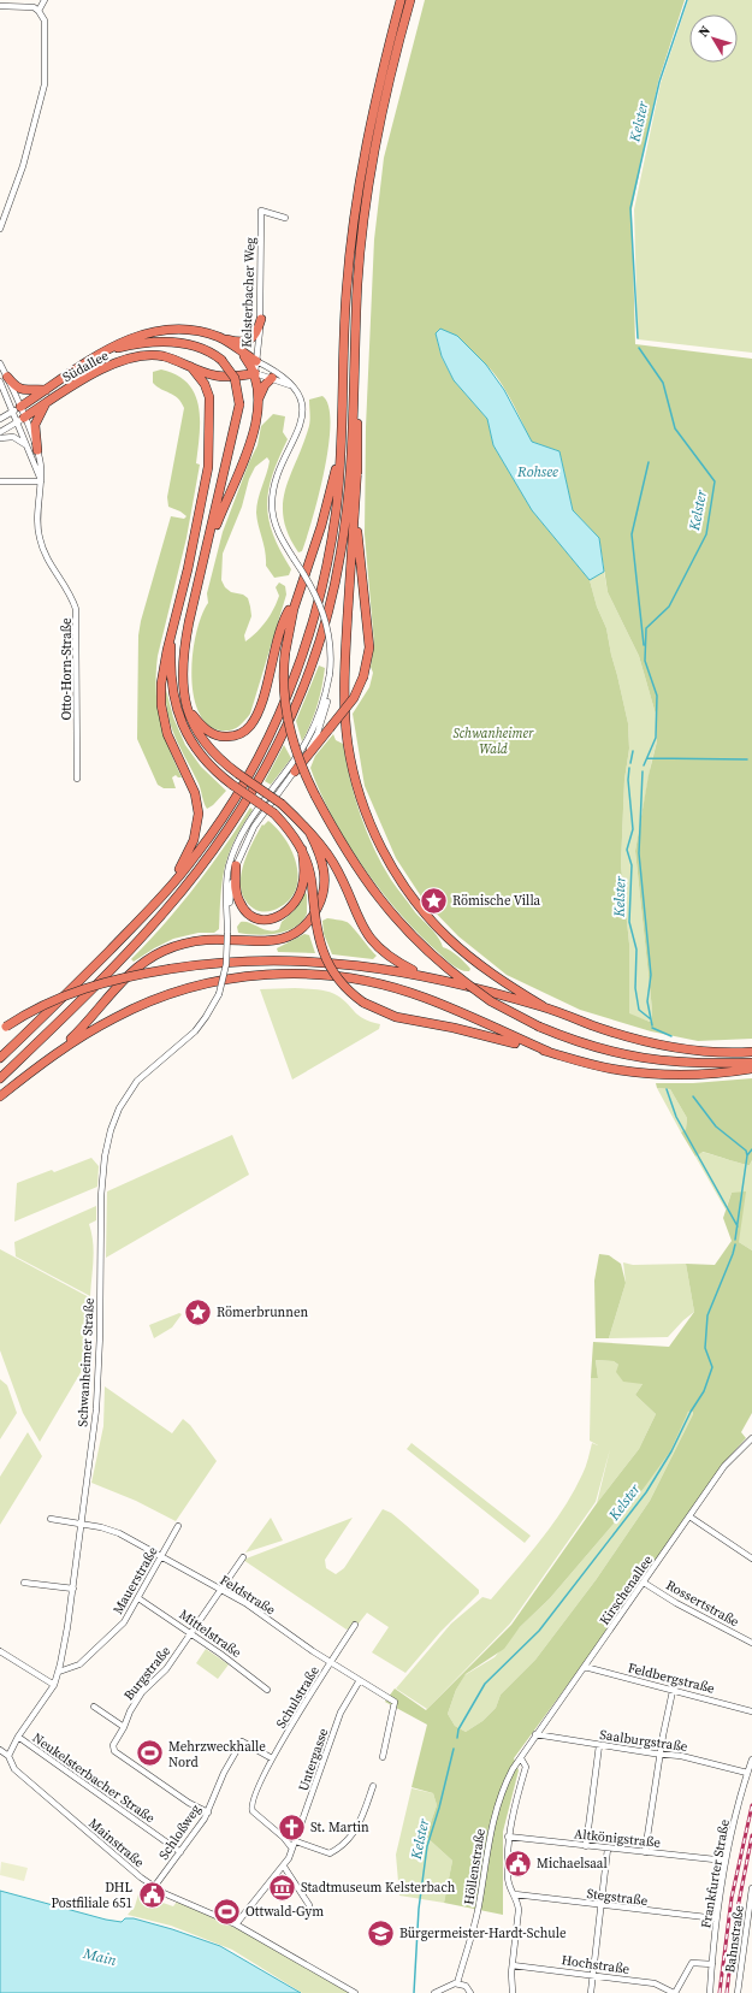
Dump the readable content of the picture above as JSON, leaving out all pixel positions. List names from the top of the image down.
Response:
{
  "streets": {
    "highway": ["Südallee"],
    "street": [
      "Kelsterbacher Weg",
      "Otto-Horn-Straße",
      "Schwanheimer Straße",
      "Mauerstraße",
      "Kirschenallee",
      "Feldstraße",
      "Rossertstraße",
      "Mittelstraße",
      "Burgstraße",
      "Feldbergstraße",
      "Schulstraße",
      "Saalburgstraße",
      "Untergasse",
      "Neukelsterbacher Straße",
      "Schloßweg",
      "Altkönigstraße",
      "Mainstraße",
      "Höllenstraße",
      "Frankfurter Straße",
      "Stegstraße",
      "Bahnstraße",
      "Hochstraße"
    ]
  },
  "crossings": [
    ["Südallee", "Otto-Horn-Straße"],
    ["Schwanheimer Straße", "Mauerstraße"],
    ["Schwanheimer Straße", "Feldstraße"],
    ["Schwanheimer Straße", "Neukelsterbacher Straße"],
    ["Schwanheimer Straße", "Mainstraße"],
    ["Mauerstraße", "Feldstraße"],
    ["Mauerstraße", "Mittelstraße"],
    ["Kirschenallee", "Rossertstraße"],
    ["Kirschenallee", "Feldbergstraße"],
    ["Kirschenallee", "Saalburgstraße"],
    ["Kirschenallee", "Höllenstraße"],
    ["Feldstraße", "Burgstraße"],
    ["Feldstraße", "Schulstraße"],
    ["Feldstraße", "Untergasse"],
    ["Mittelstraße", "Burgstraße"],
    ["Burgstraße", "Schloßweg"],
    ["Schulstraße", "Untergasse"],
    ["Schulstraße", "Schloßweg"],
    ["Saalburgstraße", "Frankfurter Straße"],
    ["Untergasse", "Mainstraße"],
    ["Neukelsterbacher Straße", "Schloßweg"],
    ["Schloßweg", "Mainstraße"],
    ["Altkönigstraße", "Frankfurter Straße"],
    ["Frankfurter Straße", "Stegstraße"]
  ],
  "water": ["Kelster", "Rohsee", "Main"],
  "parks": ["Schwanheimer Wald"],
  "places": {
    "place": ["Römische Villa", "Römerbrunnen"],
    "sports": ["Mehrzweckhalle Nord", "Ottwald-Gym"],
    "church": ["St. Martin"],
    "public building": ["Michaelsaal", "DHL Postfiliale 651"],
    "museum": ["Stadtmuseum Kelsterbach"],
    "school or university": ["Bürgermeister-Hardt-Schule"]
  },
  "north": "top left"
}
